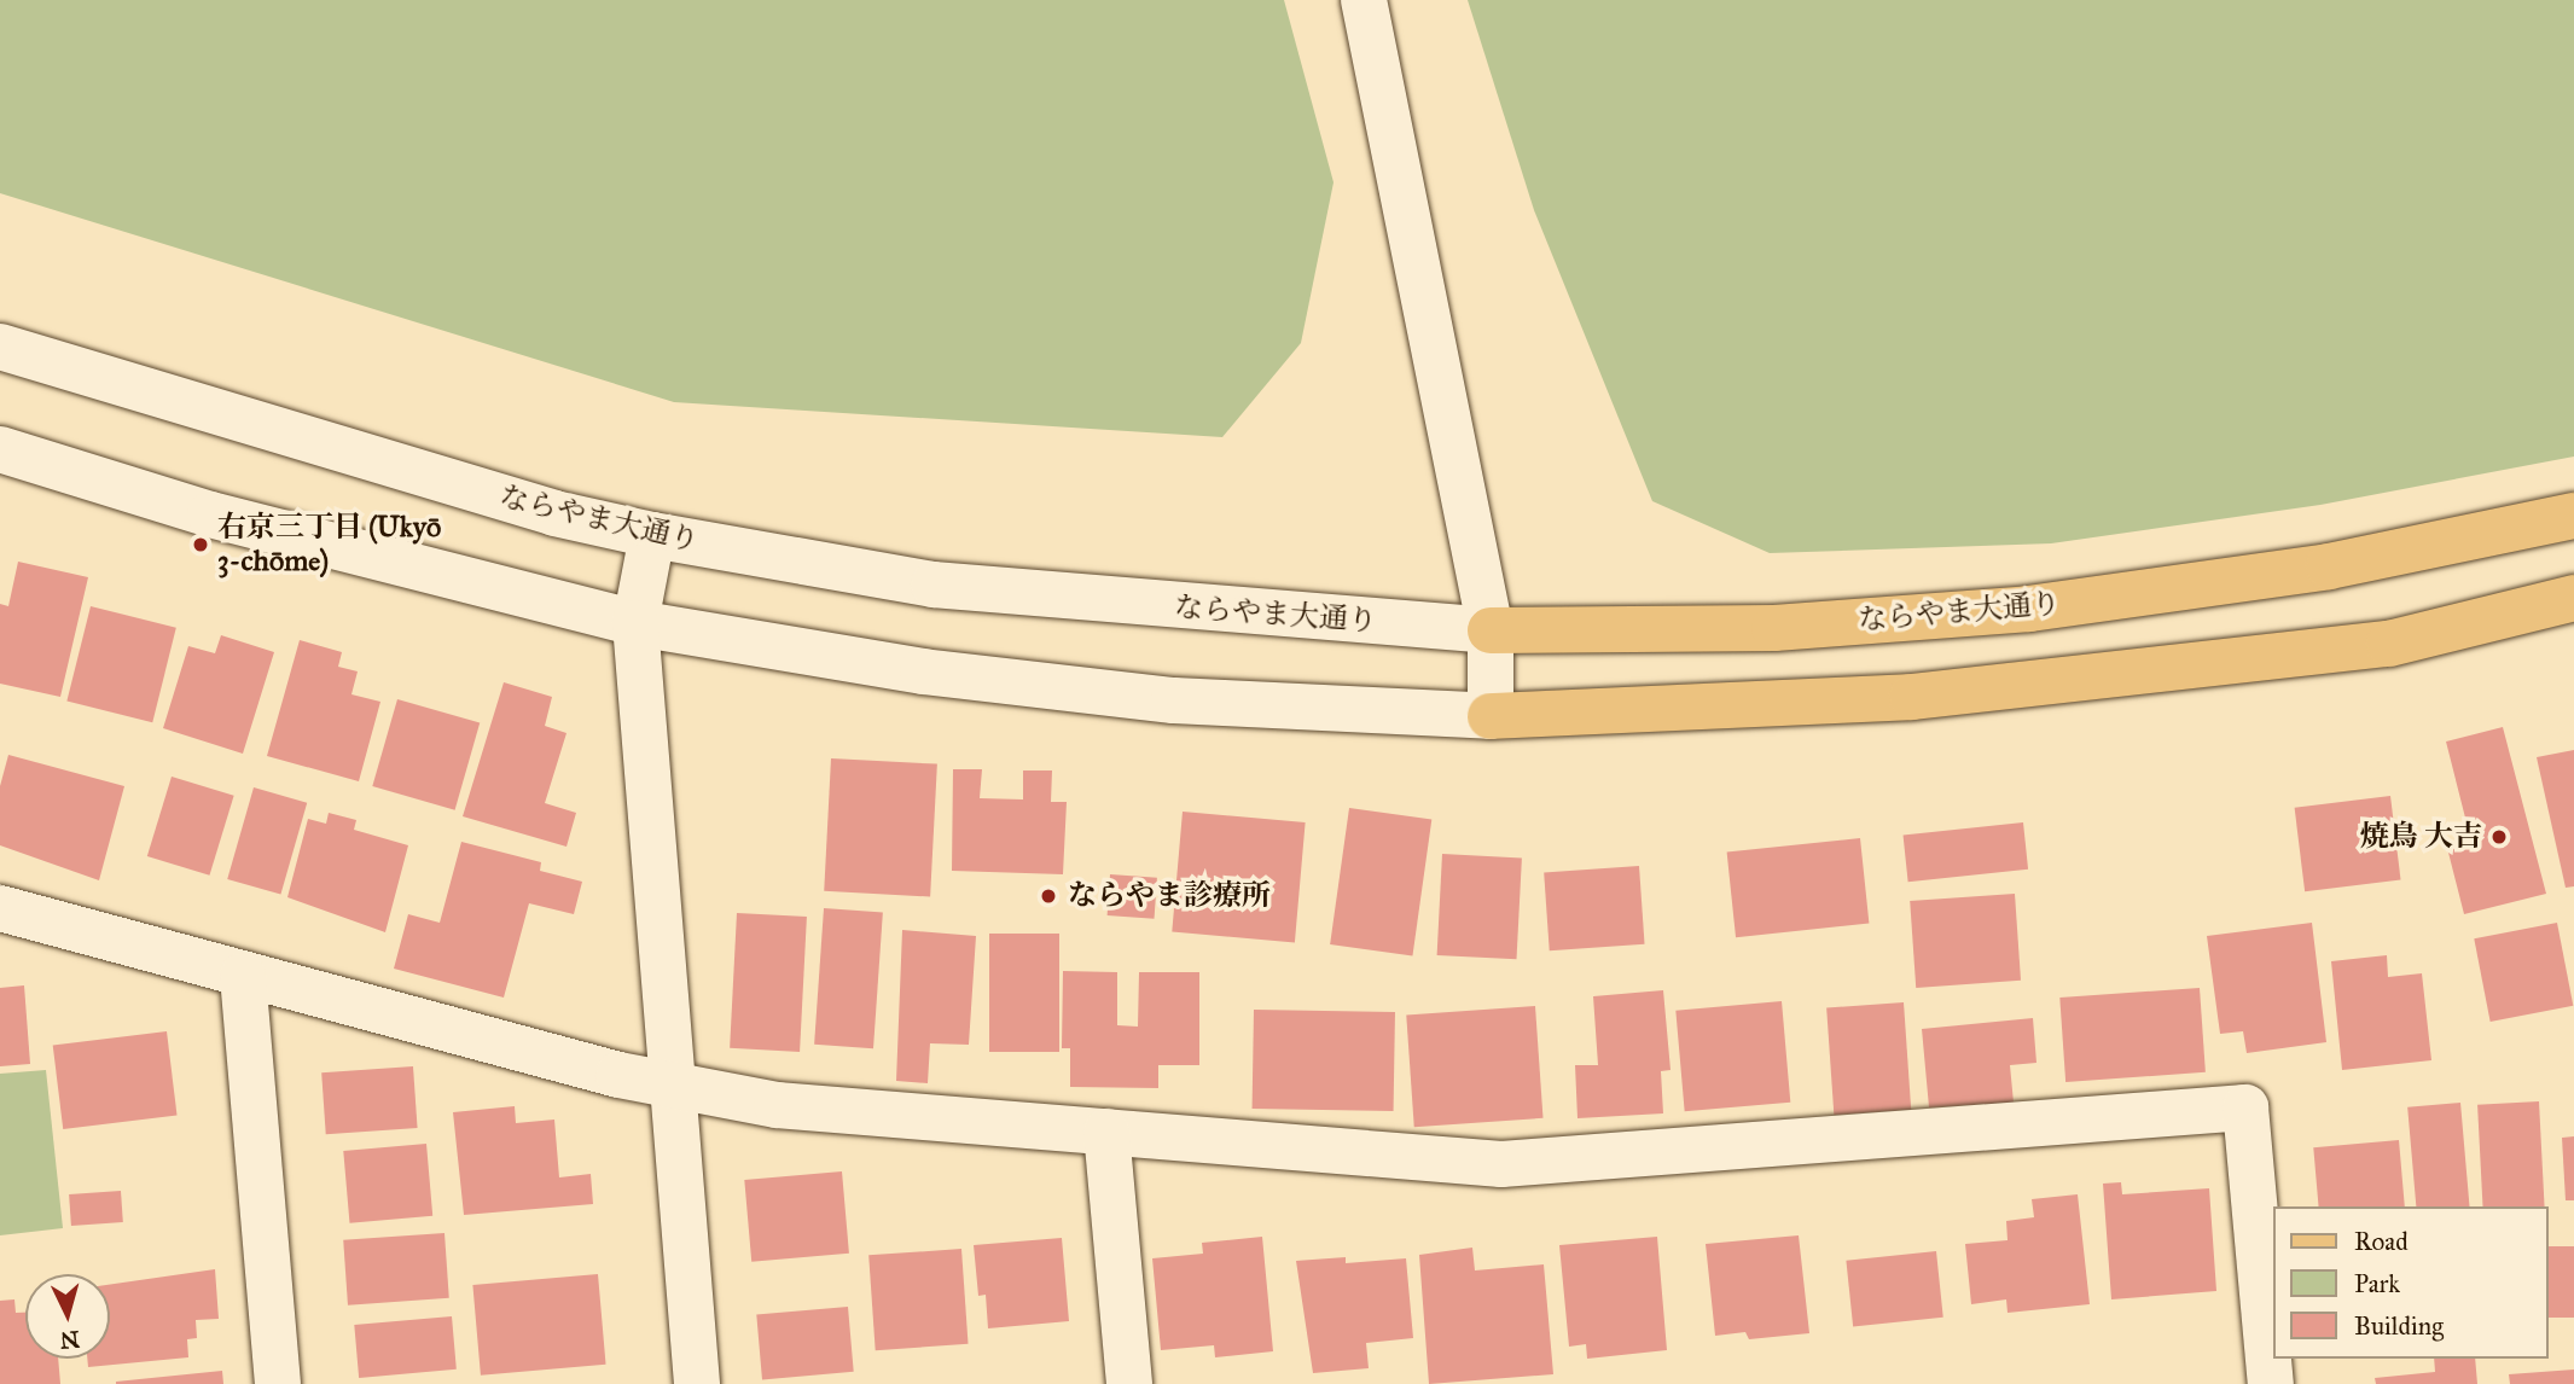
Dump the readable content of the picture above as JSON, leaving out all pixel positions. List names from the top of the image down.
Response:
{
  "streets": {
    "main road": ["ならやま大通り"]
  },
  "places": ["右京三丁目 (Ukyō 3-chōme)", "焼鳥 大吉", "ならやま診療所"],
  "legend": ["Road", "Park", "Building"],
  "north": "bottom"
}
